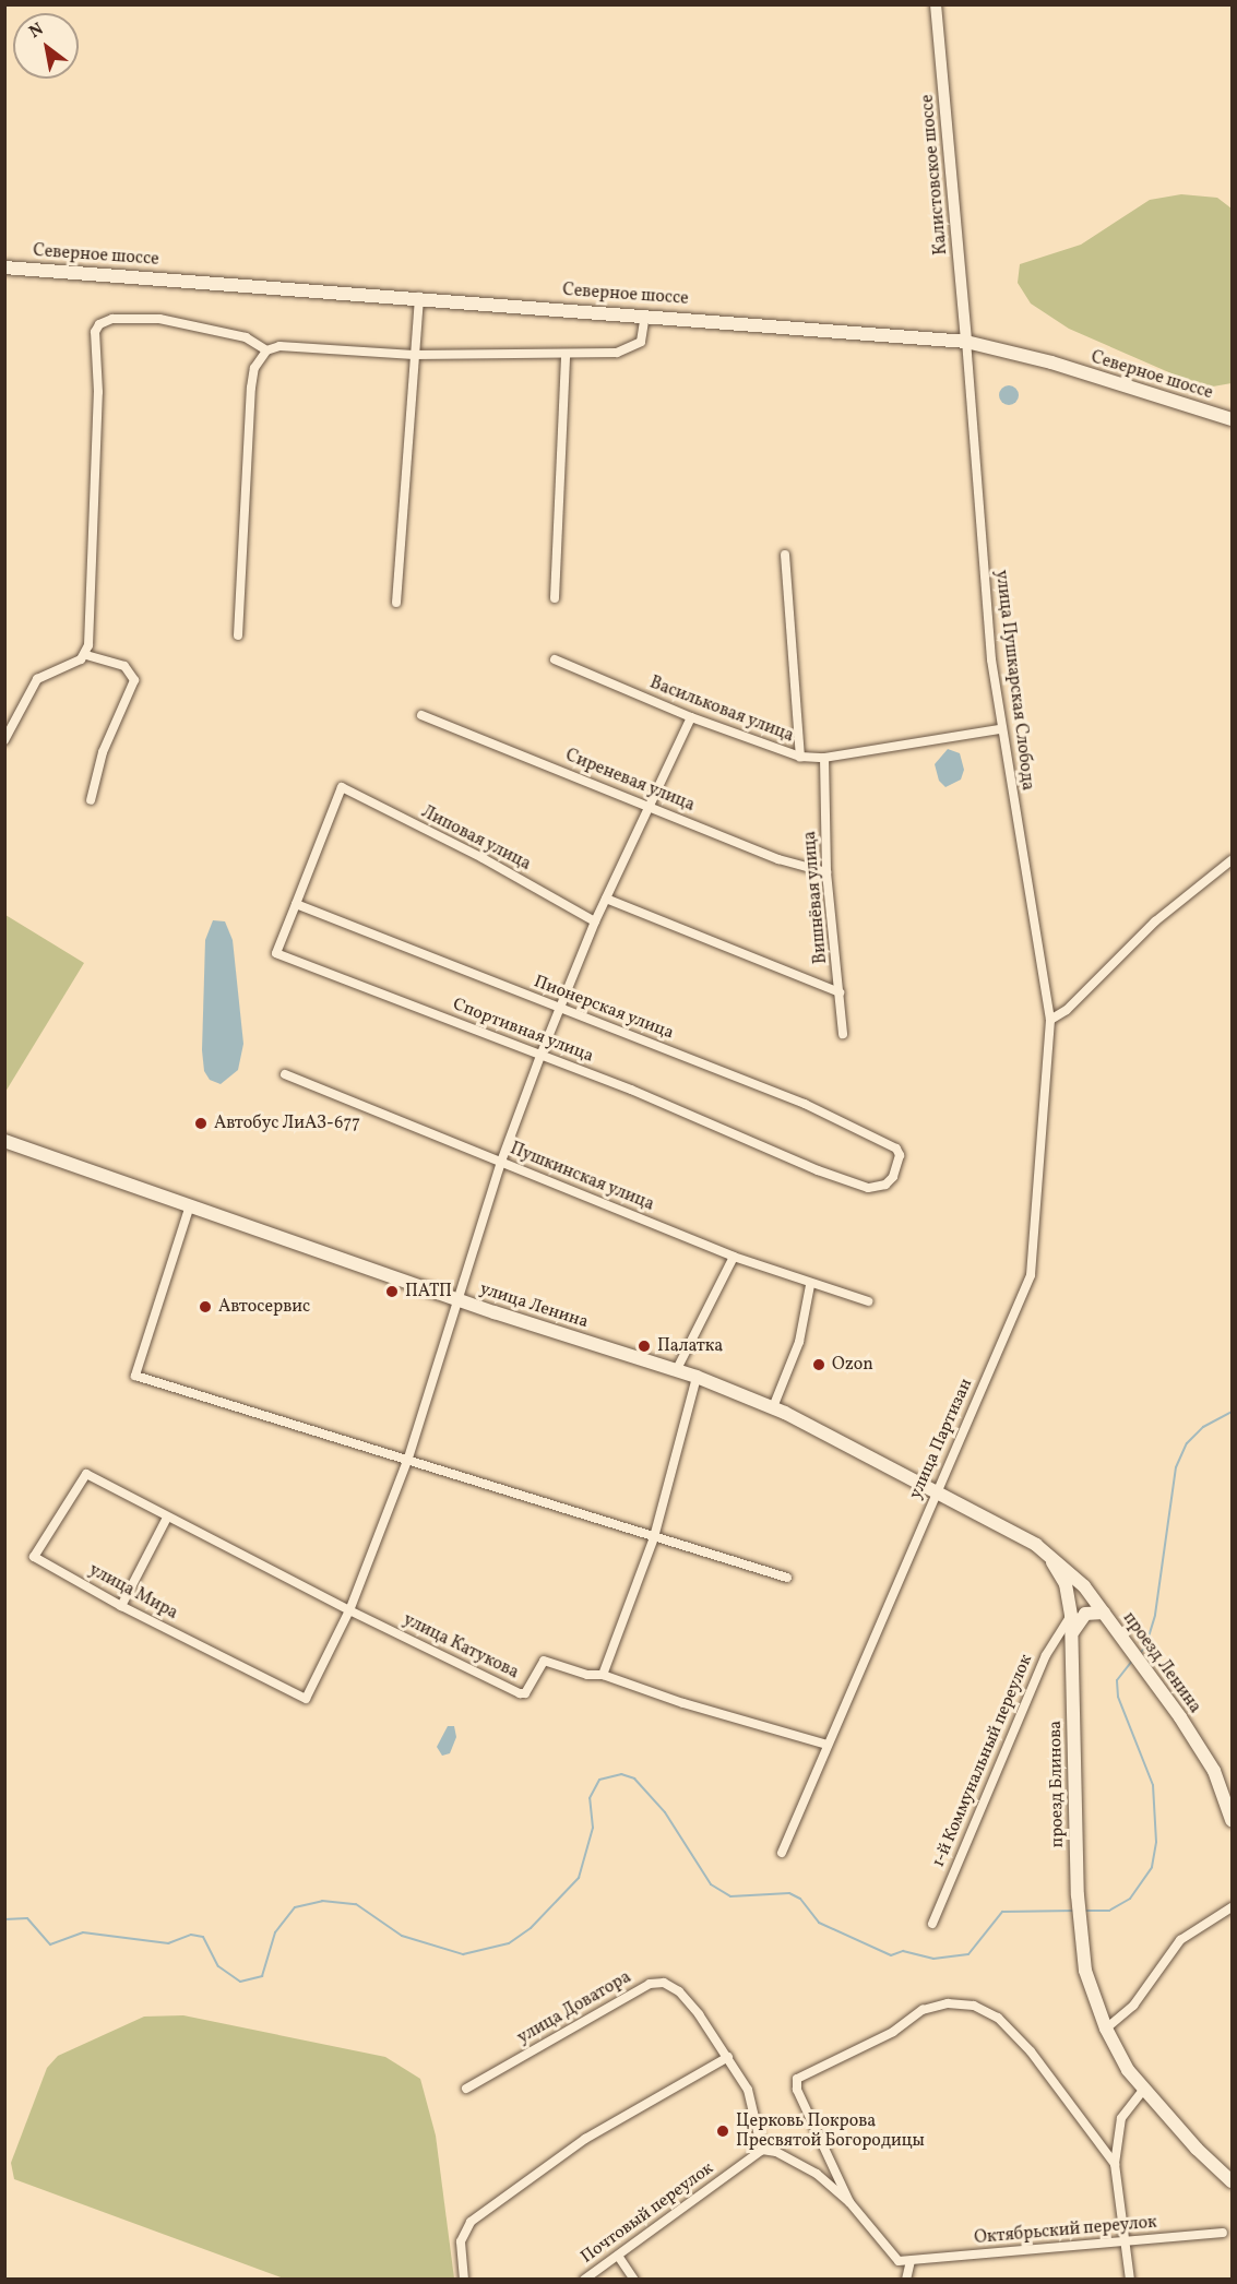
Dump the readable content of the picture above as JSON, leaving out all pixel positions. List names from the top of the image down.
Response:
{
  "streets": {
    "main road": [
      "Северное шоссе",
      "улица Ленина",
      "проезд Ленина",
      "проезд Блинова"
    ],
    "street": [
      "Калистовское шоссе",
      "улица Пушкарская Слобода",
      "Васильковая улица",
      "Сиреневая улица",
      "Липовая улица",
      "Вишнёвая улица",
      "Пионерская улица",
      "Спортивная улица",
      "Пушкинская улица",
      "улица Партизан",
      "улица Мира",
      "улица Катукова",
      "1-й Коммунальный переулок",
      "улица Доватора",
      "Почтовый переулок",
      "Октябрьский переулок"
    ]
  },
  "crossings": [
    ["Калистовское шоссе", "Северное шоссе"],
    ["Калистовское шоссе", "улица Пушкарская Слобода"],
    ["Северное шоссе", "улица Пушкарская Слобода"],
    ["улица Пушкарская Слобода", "Васильковая улица"],
    ["улица Пушкарская Слобода", "улица Партизан"],
    ["Васильковая улица", "Вишнёвая улица"],
    ["Сиреневая улица", "Вишнёвая улица"],
    ["Липовая улица", "Спортивная улица"],
    ["Пионерская улица", "Спортивная улица"],
    ["улица Ленина", "улица Партизан"],
    ["улица Ленина", "проезд Ленина"],
    ["улица Ленина", "проезд Блинова"],
    ["улица Партизан", "улица Катукова"],
    ["улица Мира", "улица Катукова"],
    ["проезд Ленина", "проезд Блинова"],
    ["1-й Коммунальный переулок", "проезд Блинова"],
    ["улица Доватора", "Почтовый переулок"]
  ],
  "places": [
    "Автобус ЛиАЗ-677",
    "ПАТП",
    "Автосервис",
    "Палатка",
    "Ozon",
    "Церковь Покрова Пресвятой Богородицы"
  ],
  "north": "top left"
}
